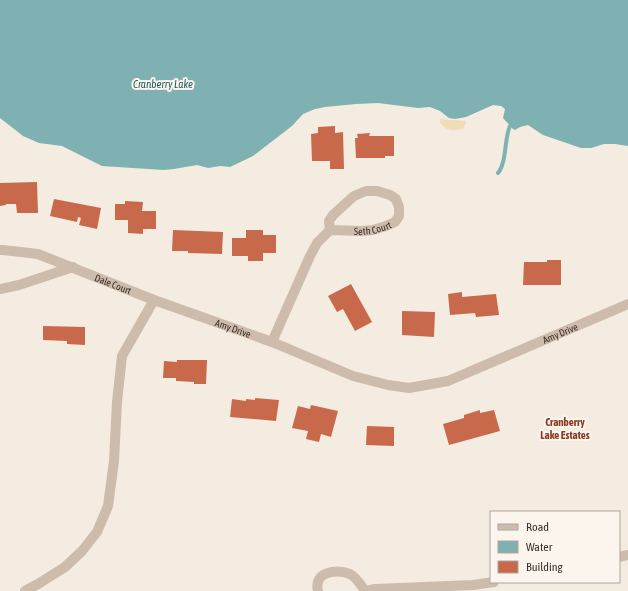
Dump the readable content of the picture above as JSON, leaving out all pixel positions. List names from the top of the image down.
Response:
{
  "streets": {
    "street": ["Seth Court", "Dale Court", "Amy Drive"]
  },
  "crossings": [
    ["Seth Court", "Amy Drive"],
    ["Dale Court", "Amy Drive"]
  ],
  "districts": ["Cranberry Lake Estates"],
  "water": ["Cranberry Lake"],
  "legend": ["Road", "Water", "Building"]
}
